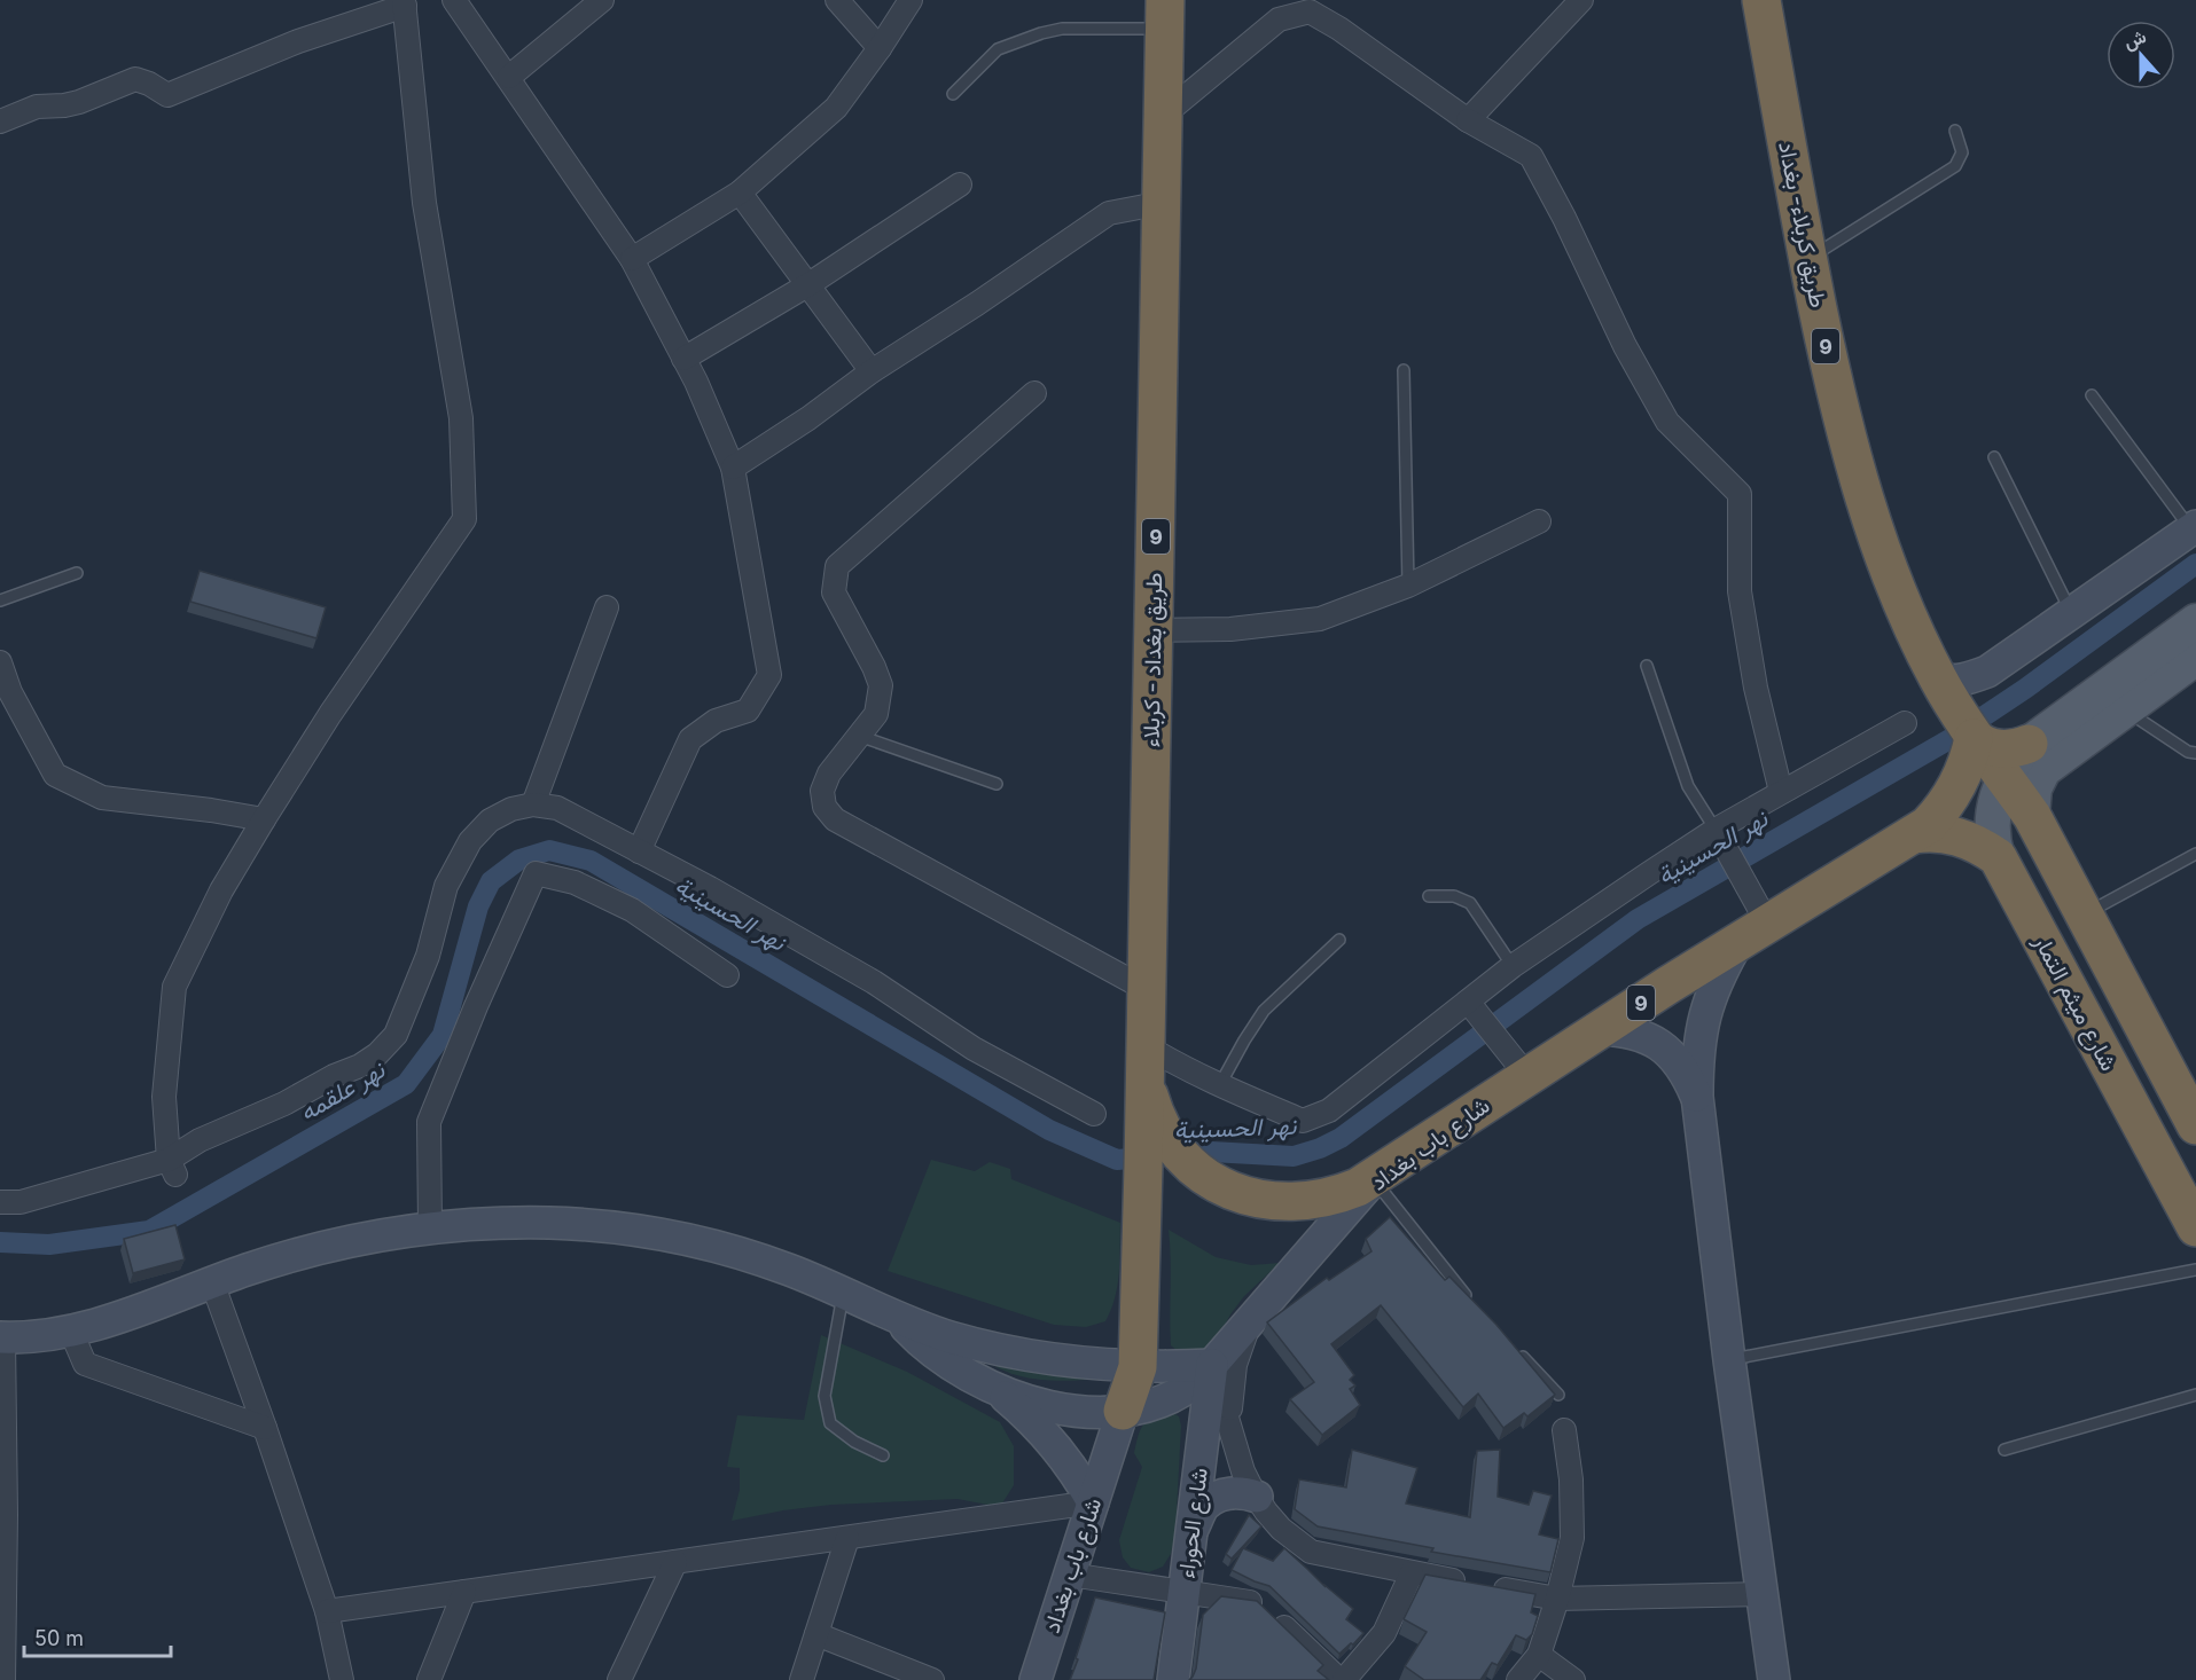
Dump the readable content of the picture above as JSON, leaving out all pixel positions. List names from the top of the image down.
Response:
{
  "streets": {
    "highway": [
      "طريق كربلاء- بغداد",
      "9",
      "طريق بغداد - كربلاء",
      "شارع ميثم التمار",
      "شارع باب بغداد"
    ],
    "main road": ["شارع الحوراء"]
  },
  "crossings": [
    ["طريق كربلاء- بغداد", "9"],
    ["9", "طريق بغداد - كربلاء"],
    ["9", "شارع باب بغداد"],
    ["طريق بغداد - كربلاء", "شارع باب بغداد"],
    ["شارع باب بغداد", "شارع الحوراء"]
  ],
  "water": ["نهر الحسينية", "نهر علقمه"],
  "scale_bar": "50 m",
  "north": "top"
}
